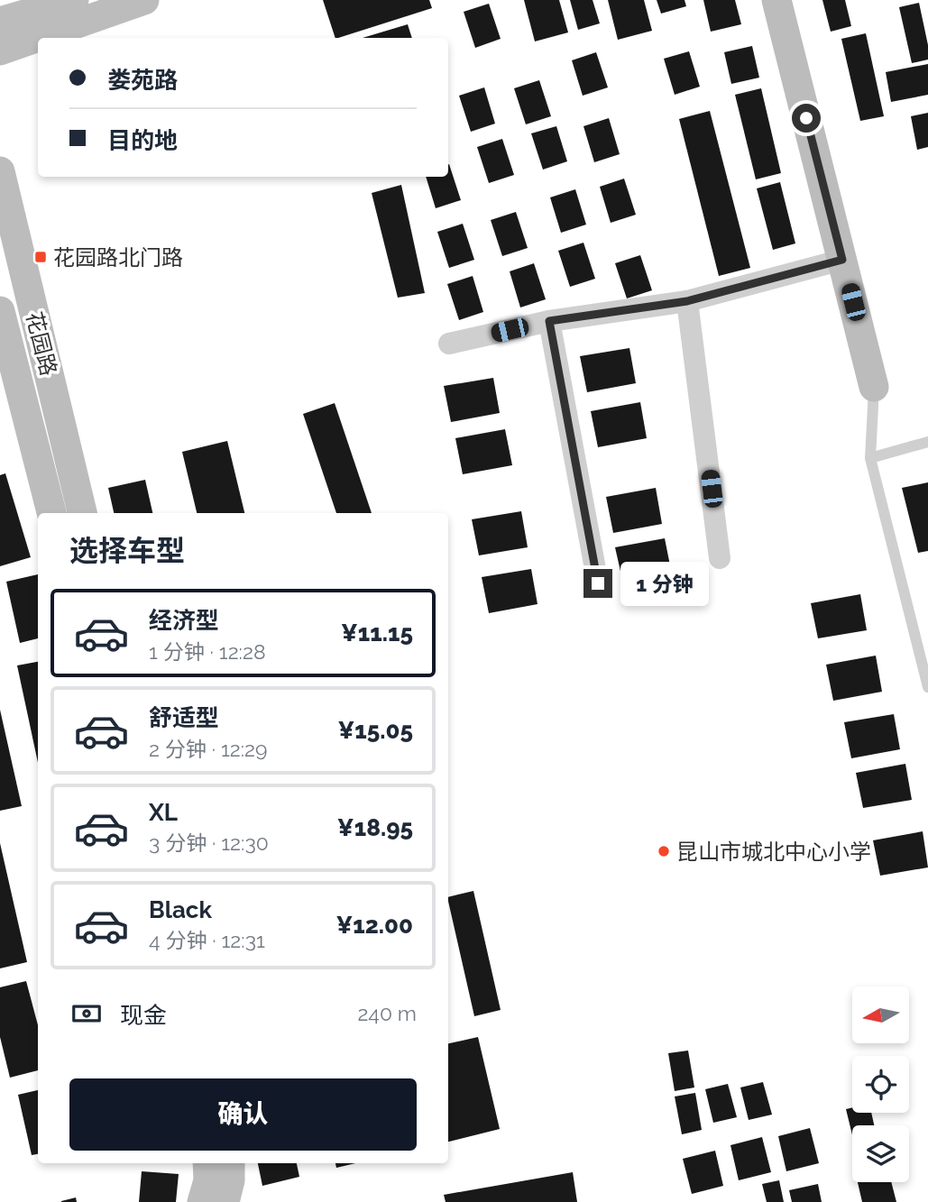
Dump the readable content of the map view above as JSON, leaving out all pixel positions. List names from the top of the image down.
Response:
{
  "streets": {
    "main road": ["花园路"]
  },
  "places": {
    "transit": ["花园路北门路"],
    "other": ["昆山市城北中心小学"]
  },
  "north": "left",
  "page": {
    "banner": ["娄苑路", "目的地"],
    "heading": "选择车型",
    "bubble": "1 分钟",
    "list": [
      {
        "name": "经济型",
        "note": "1 分钟 · 12:28",
        "value": "¥11.15"
      },
      {
        "name": "舒适型",
        "note": "2 分钟 · 12:29",
        "value": "¥15.05"
      },
      {
        "name": "XL",
        "note": "3 分钟 · 12:30",
        "value": "¥18.95"
      },
      {
        "name": "Black",
        "note": "4 分钟 · 12:31",
        "value": "¥12.00"
      }
    ],
    "pay": ["现金", "240 m"],
    "buttons": "确认"
  }
}
